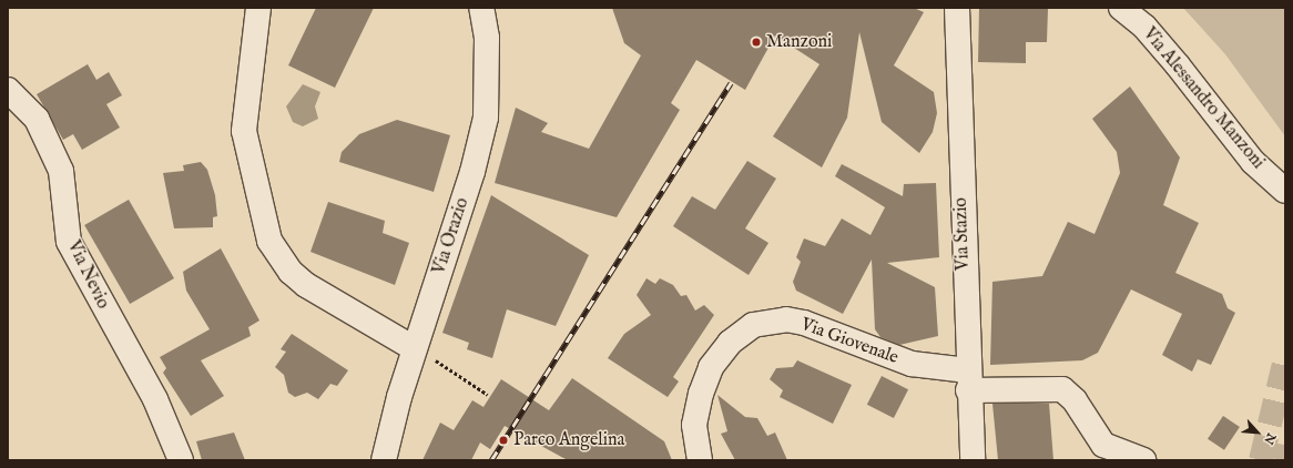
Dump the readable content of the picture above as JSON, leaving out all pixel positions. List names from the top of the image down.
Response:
{
  "streets": {
    "street": [
      "Via Alessandro Manzoni",
      "Via Stazio",
      "Via Orazio",
      "Via Nevio",
      "Via Giovenale"
    ]
  },
  "crossings": [
    ["Via Stazio", "Via Giovenale"]
  ],
  "places": ["Manzoni", "Parco Angelina"],
  "north": "bottom right"
}
